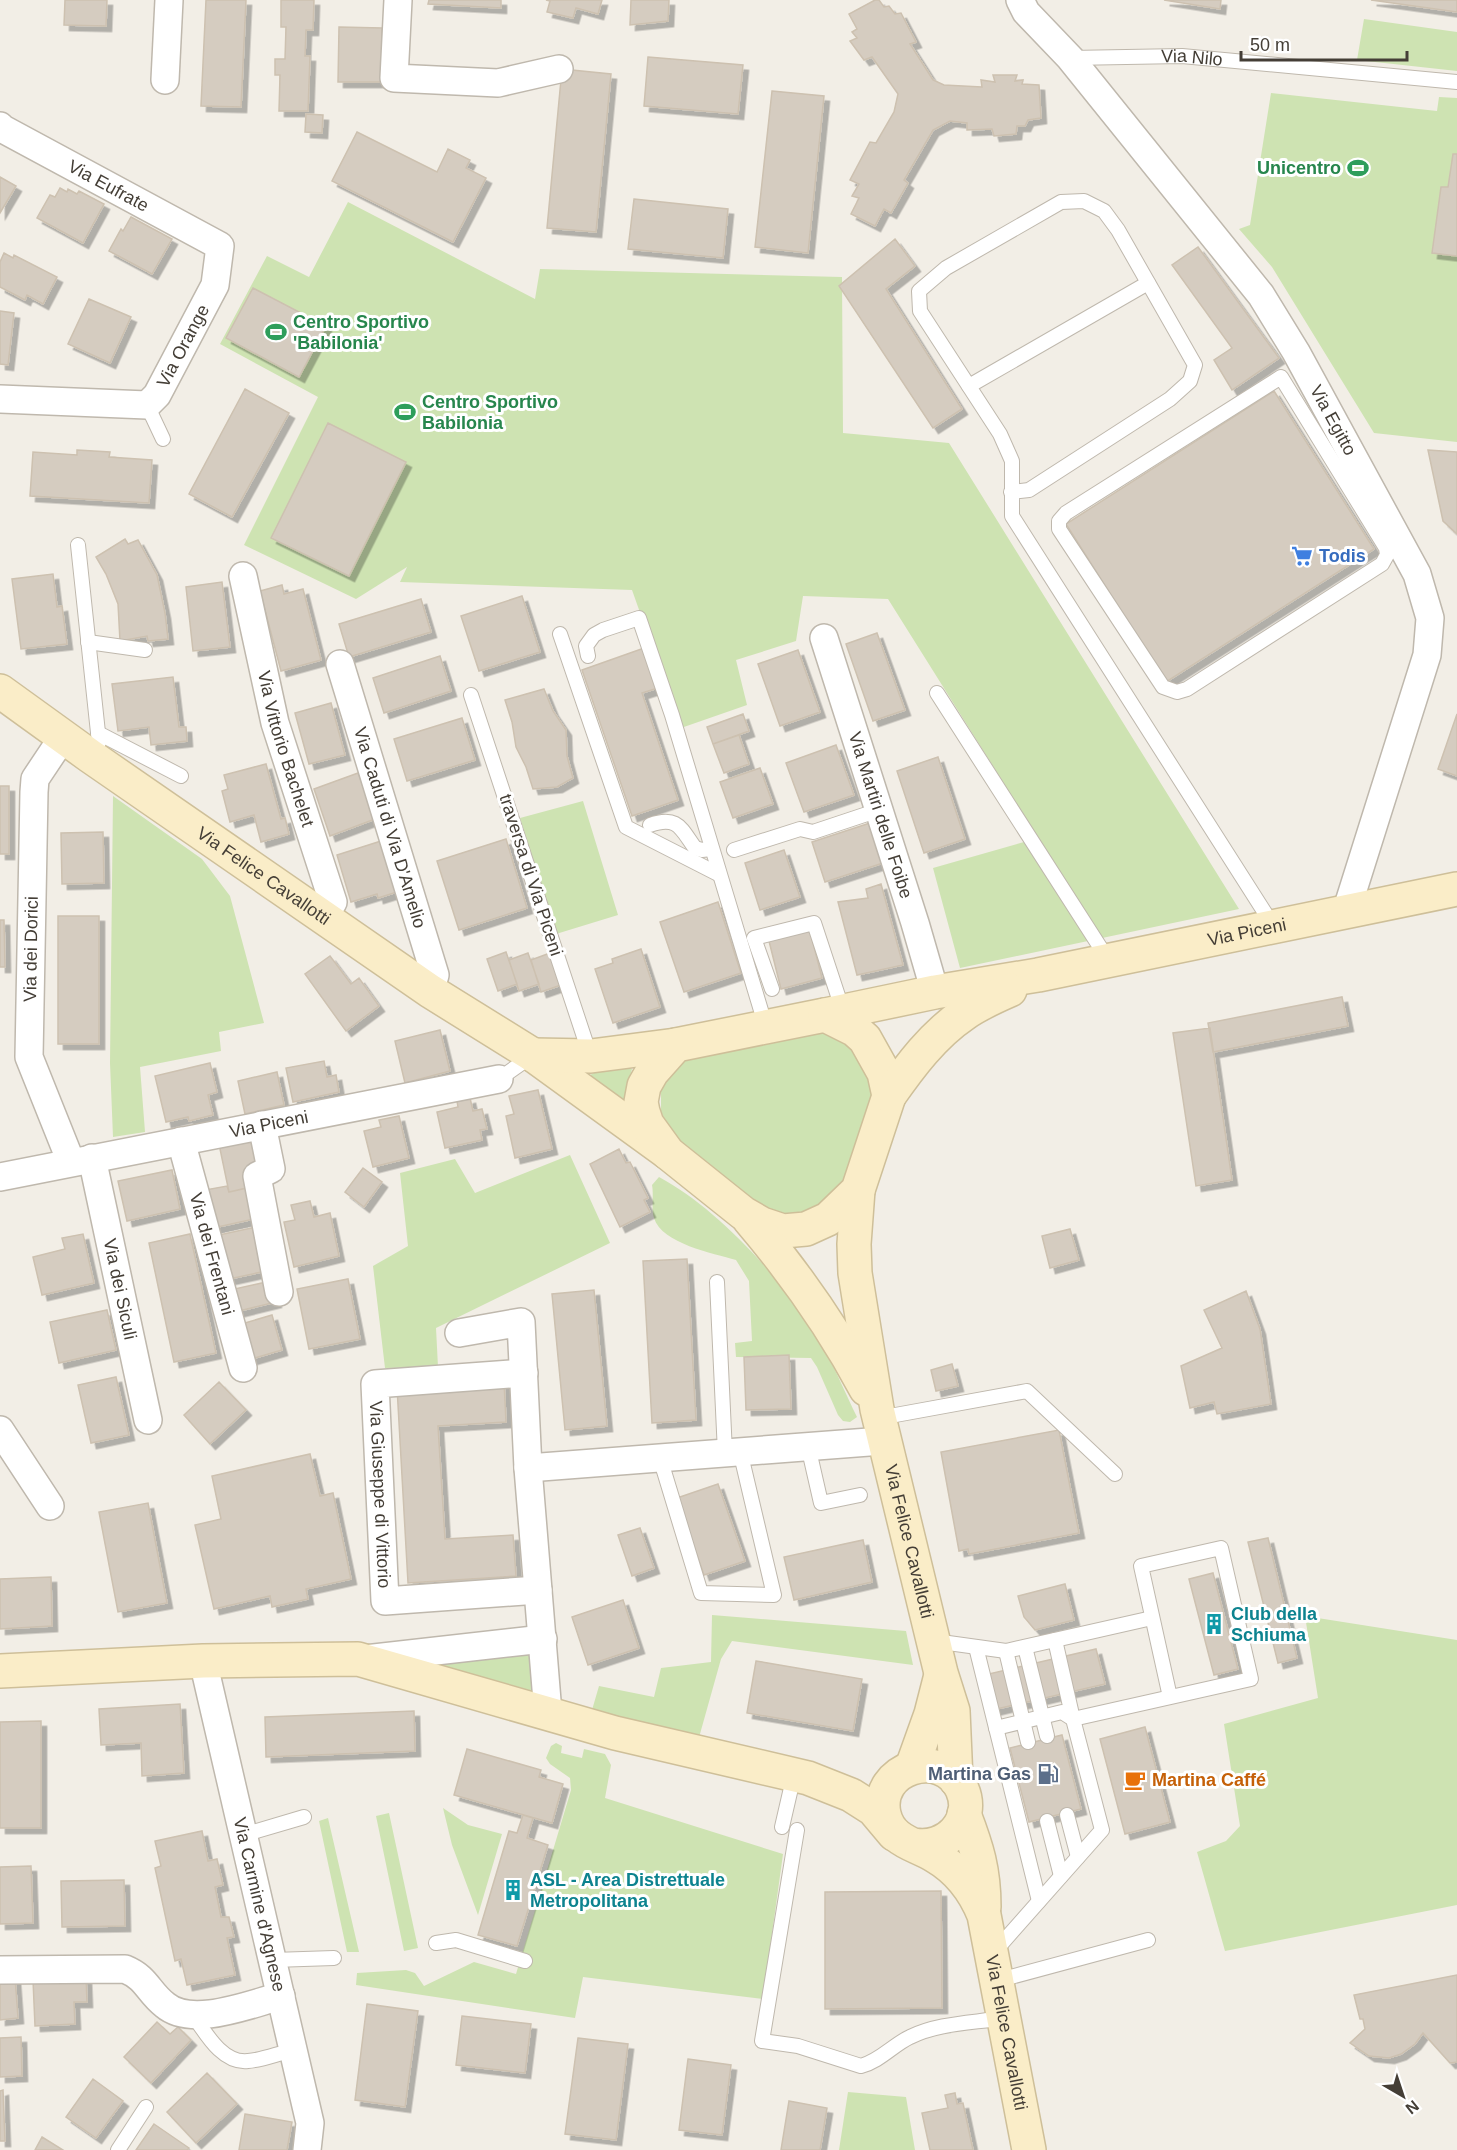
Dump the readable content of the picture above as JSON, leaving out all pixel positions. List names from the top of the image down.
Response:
{
  "streets": {
    "main road": ["Via Felice Cavallotti", "Via Piceni"],
    "street": [
      "Via Eufrate",
      "Via Orange",
      "Via Egitto",
      "Via Vittorio Bachelet",
      "Via Martiri delle Foibe",
      "Via Caduti di Via D'Amelio",
      "Via dei Dorici",
      "Via dei Frentani",
      "Via dei Siculi",
      "Via Giuseppe di Vittorio",
      "Via Carmine d'Agnese"
    ],
    "lane": ["Via Nilo", "traversa di Via Piceni"]
  },
  "crossings": [
    ["Via Nilo", "Via Egitto"],
    ["Via Eufrate", "Via Orange"],
    ["Via Egitto", "Via Piceni"],
    ["Via Vittorio Bachelet", "Via Felice Cavallotti"],
    ["Via Martiri delle Foibe", "Via Piceni"],
    ["Via Caduti di Via D'Amelio", "Via Felice Cavallotti"],
    ["Via Felice Cavallotti", "Via Piceni"],
    ["Via Felice Cavallotti", "Via dei Dorici"],
    ["Via Piceni", "Via dei Dorici"],
    ["Via Piceni", "Via dei Frentani"],
    ["Via Piceni", "Via dei Siculi"],
    ["Via dei Dorici", "Via dei Siculi"]
  ],
  "places": {
    "sports": ["Unicentro", "Centro Sportivo 'Babilonia'", "Centro Sportivo Babilonia"],
    "supermarket": ["Todis"],
    "building": ["Club della Schiuma", "ASL - Area Distrettuale Metropolitana"],
    "fuel station": ["Martina Gas"],
    "cafe": ["Martina Caffé"]
  },
  "scale_bar": "50 m",
  "north": "bottom right"
}
